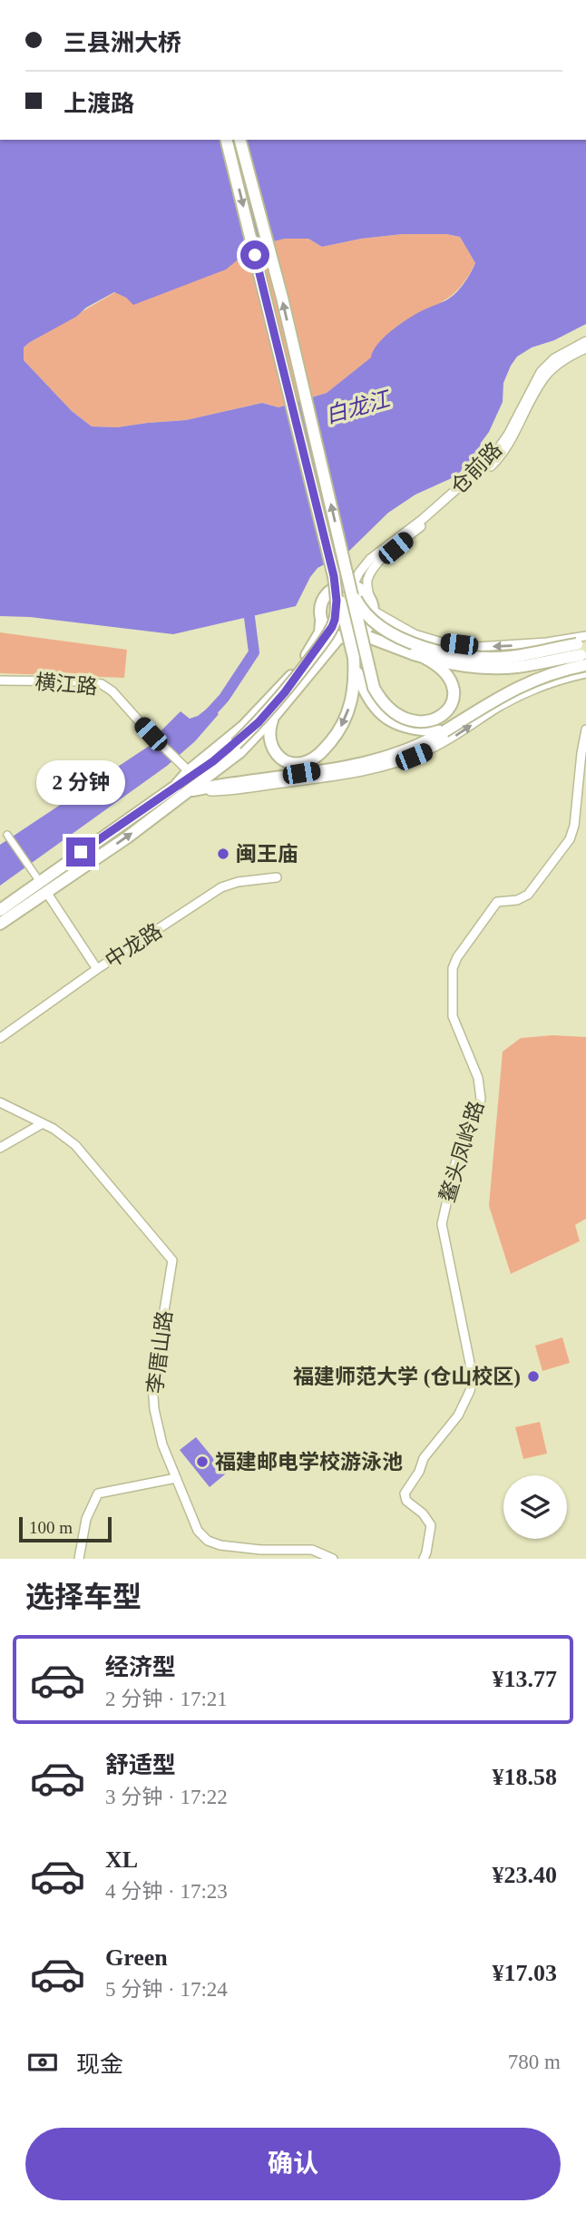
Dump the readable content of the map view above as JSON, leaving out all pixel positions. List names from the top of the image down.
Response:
{
  "streets": {
    "street": [
      "仓前路",
      "横江路",
      "中龙路",
      "鳌头凤岭路",
      "李厝山路"
    ]
  },
  "water": ["白龙江"],
  "places": ["闽王庙", "福建师范大学 (仓山校区)", "福建邮电学校游泳池"],
  "scale_bar": "100 m",
  "page": {
    "banner": ["三县洲大桥", "上渡路"],
    "bubble": "2 分钟",
    "scale": "100 m",
    "heading": "选择车型",
    "list": [
      {
        "name": "经济型",
        "note": "2 分钟 · 17:21",
        "value": "¥13.77"
      },
      {
        "name": "舒适型",
        "note": "3 分钟 · 17:22",
        "value": "¥18.58"
      },
      {
        "name": "XL",
        "note": "4 分钟 · 17:23",
        "value": "¥23.40"
      },
      {
        "name": "Green",
        "note": "5 分钟 · 17:24",
        "value": "¥17.03"
      }
    ],
    "pay": ["现金", "780 m"],
    "buttons": "确认"
  }
}
